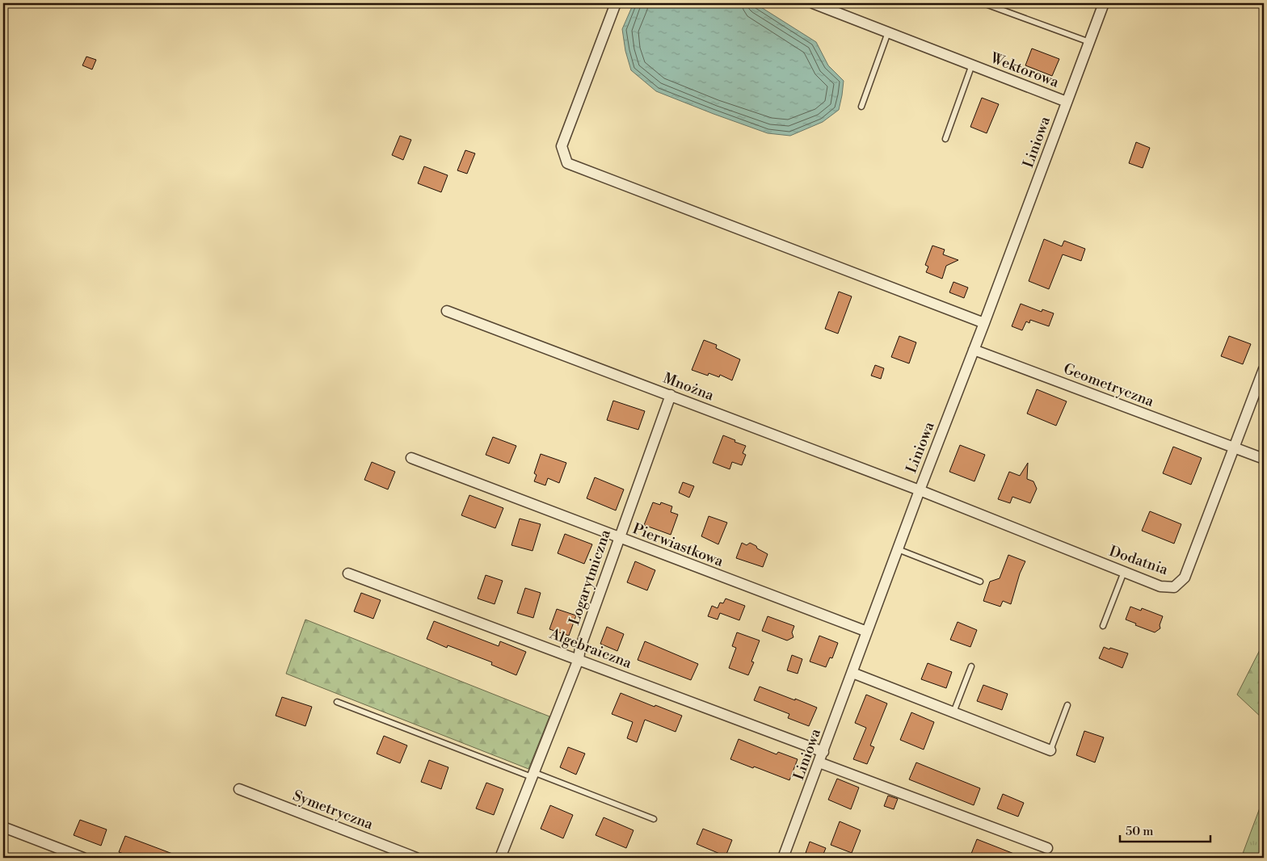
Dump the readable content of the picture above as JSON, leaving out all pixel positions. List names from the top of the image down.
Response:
{
  "streets": {
    "street": [
      "Wektorowa",
      "Liniowa",
      "Geometryczna",
      "Mnożna",
      "Pierwiastkowa",
      "Dodatnia",
      "Logarytmiczna",
      "Algebraiczna",
      "Symetryczna"
    ]
  },
  "crossings": [
    ["Wektorowa", "Liniowa"],
    ["Liniowa", "Geometryczna"],
    ["Liniowa", "Mnożna"],
    ["Liniowa", "Pierwiastkowa"],
    ["Liniowa", "Dodatnia"],
    ["Liniowa", "Algebraiczna"],
    ["Geometryczna", "Dodatnia"],
    ["Mnożna", "Dodatnia"],
    ["Mnożna", "Logarytmiczna"],
    ["Pierwiastkowa", "Logarytmiczna"],
    ["Logarytmiczna", "Algebraiczna"]
  ],
  "scale_bar": "50 m"
}
